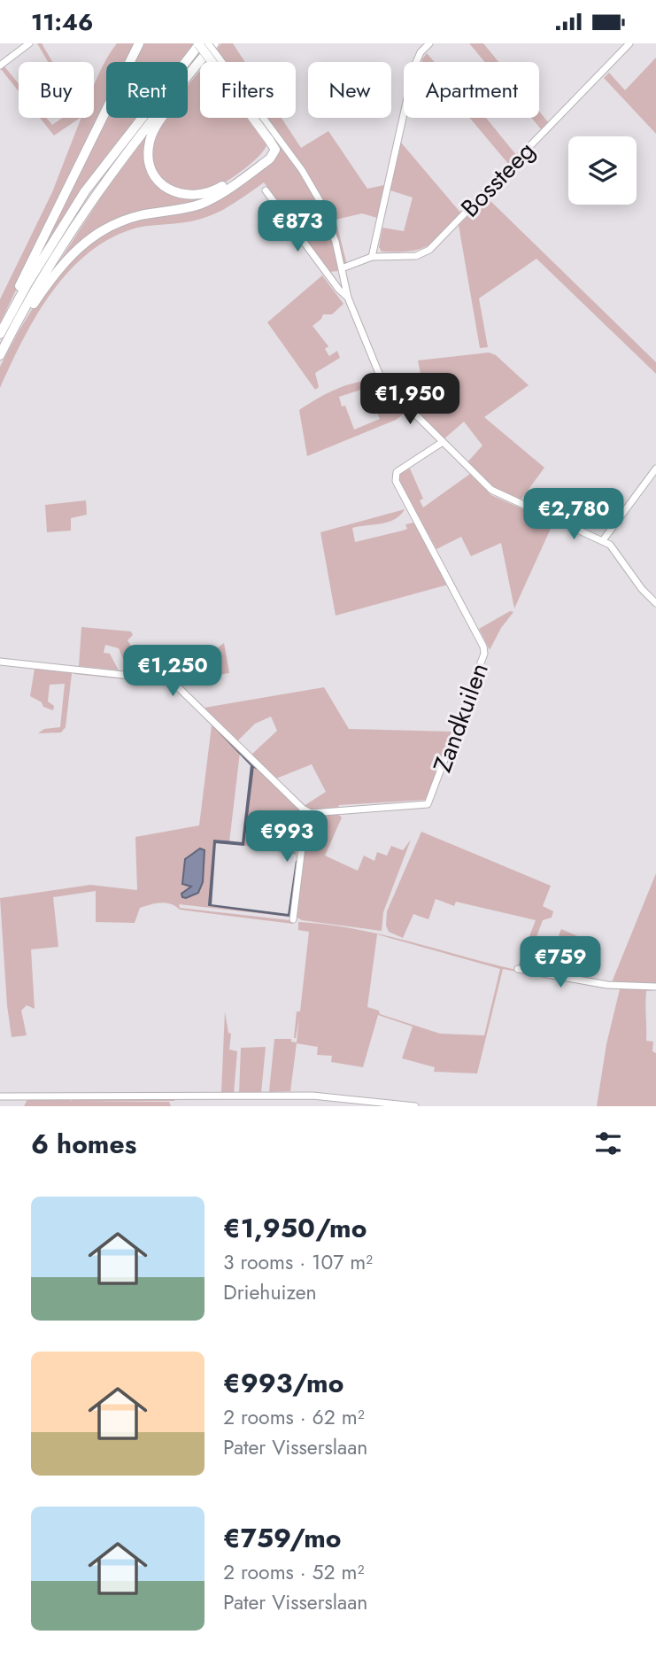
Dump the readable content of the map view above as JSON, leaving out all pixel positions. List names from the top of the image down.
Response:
{
  "streets": {
    "street": ["Bossteeg", "Zandkuilen"]
  },
  "page": {
    "status": "11:46",
    "chip": [
      "Buy",
      "Rent",
      "Filters",
      "New",
      "Apartment"
    ],
    "price": [
      "€873",
      "€1,950",
      "€2,780",
      "€1,250",
      "€993",
      "€759"
    ],
    "heading": "6 homes",
    "list": [
      {
        "name": "€1,950/mo",
        "note": "3 rooms · 107 m² · Driehuizen"
      },
      {
        "name": "€993/mo",
        "note": "2 rooms · 62 m² · Pater Visserslaan"
      },
      {
        "name": "€759/mo",
        "note": "2 rooms · 52 m² · Pater Visserslaan"
      }
    ]
  }
}
